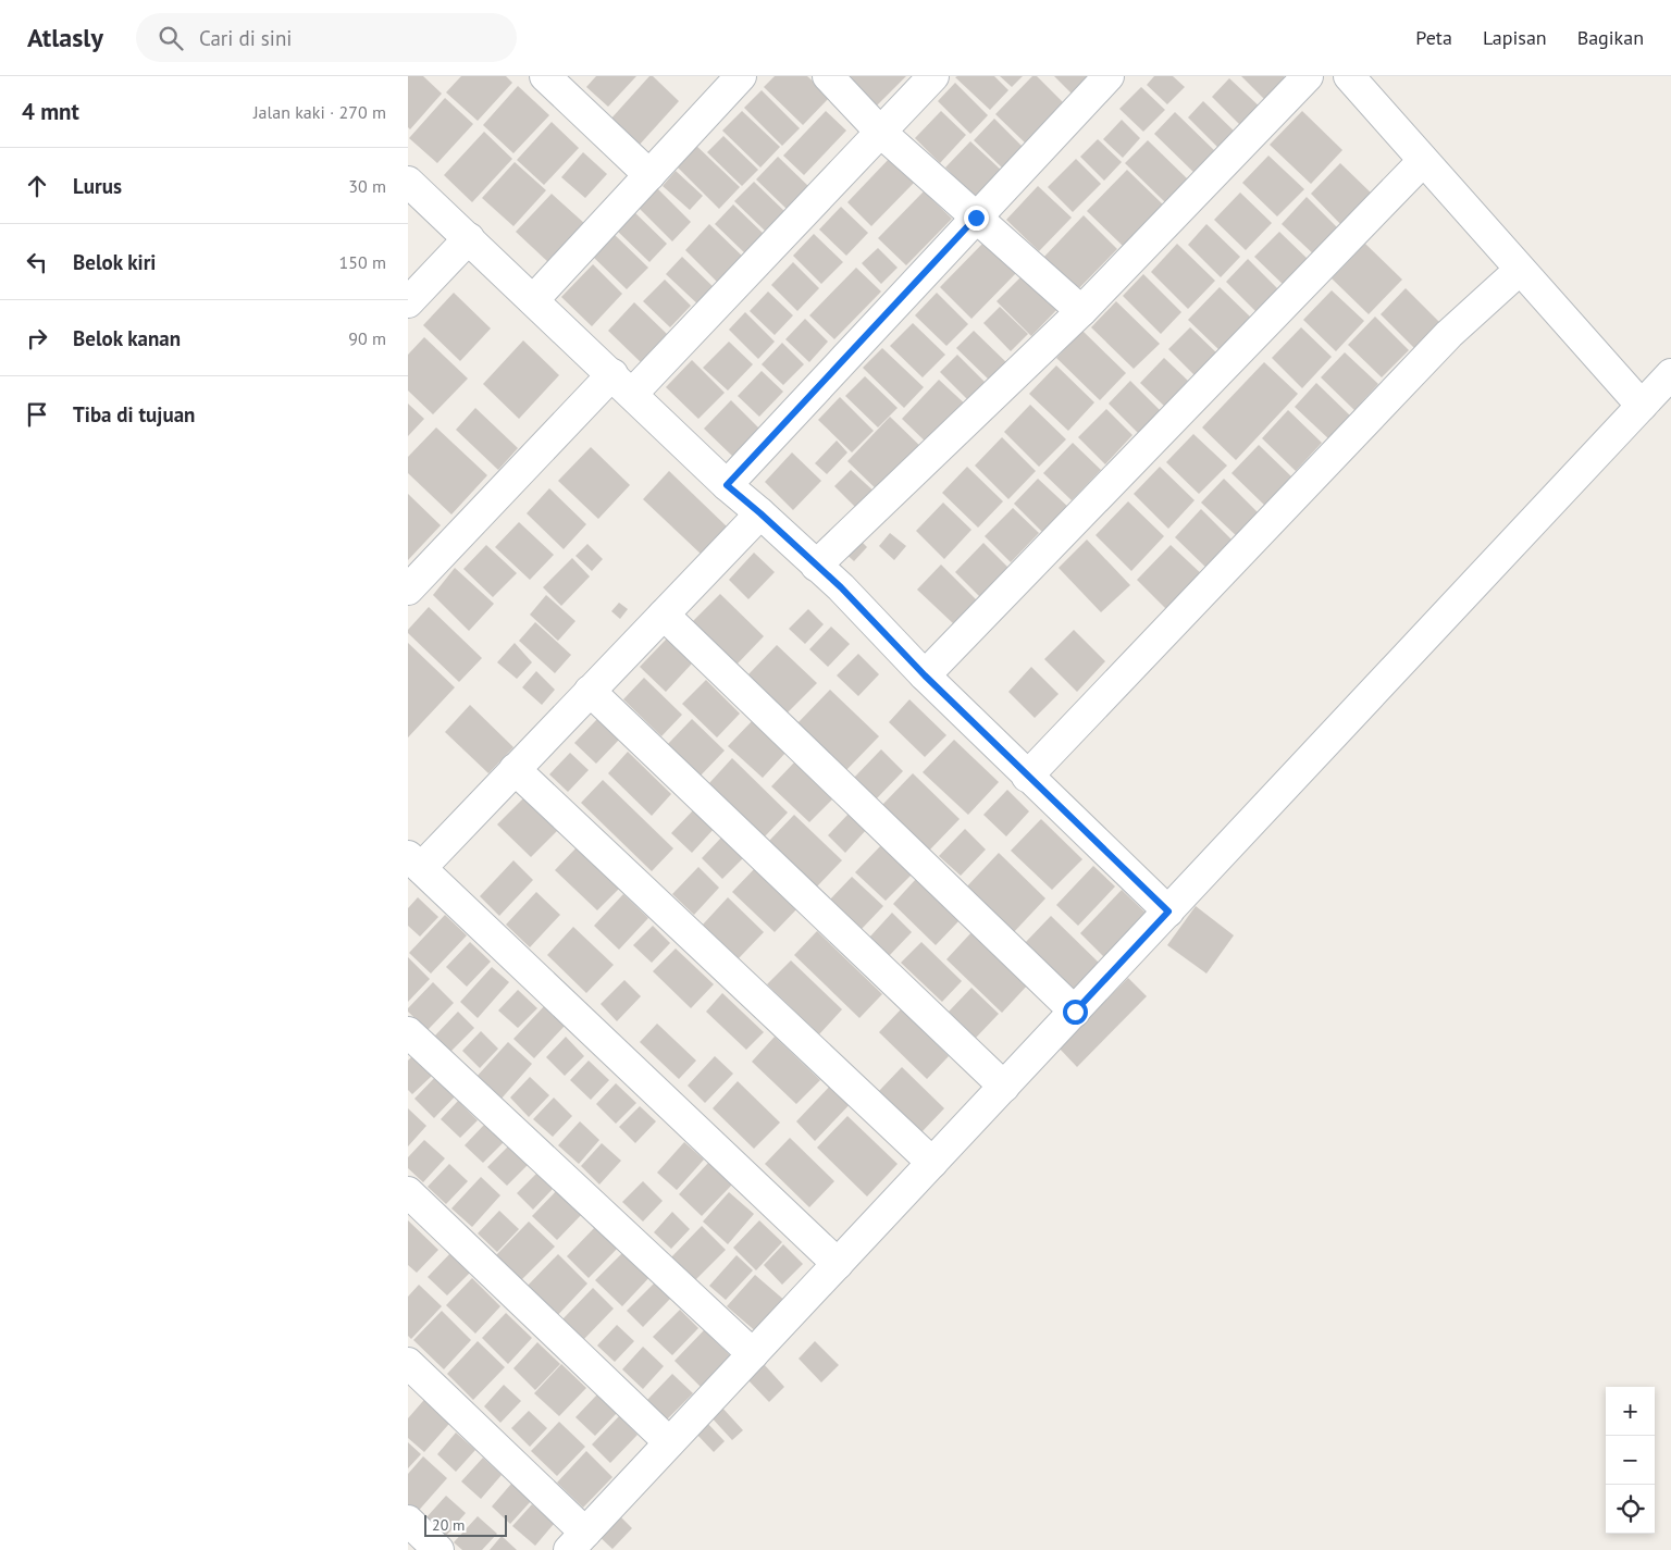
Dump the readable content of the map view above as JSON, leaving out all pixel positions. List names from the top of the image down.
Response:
{
  "scale_bar": "20 m",
  "page": {
    "header": "Atlasly",
    "search": "Cari di sini",
    "nav": ["Peta", "Lapisan", "Bagikan"],
    "heading": ["4 mnt", "Jalan kaki · 270 m"],
    "list": [
      ["Lurus", "30 m"],
      ["Belok kiri", "150 m"],
      ["Belok kanan", "90 m"],
      "Tiba di tujuan"
    ],
    "map_buttons": ["+", "−"],
    "scale": "20 m"
  }
}
